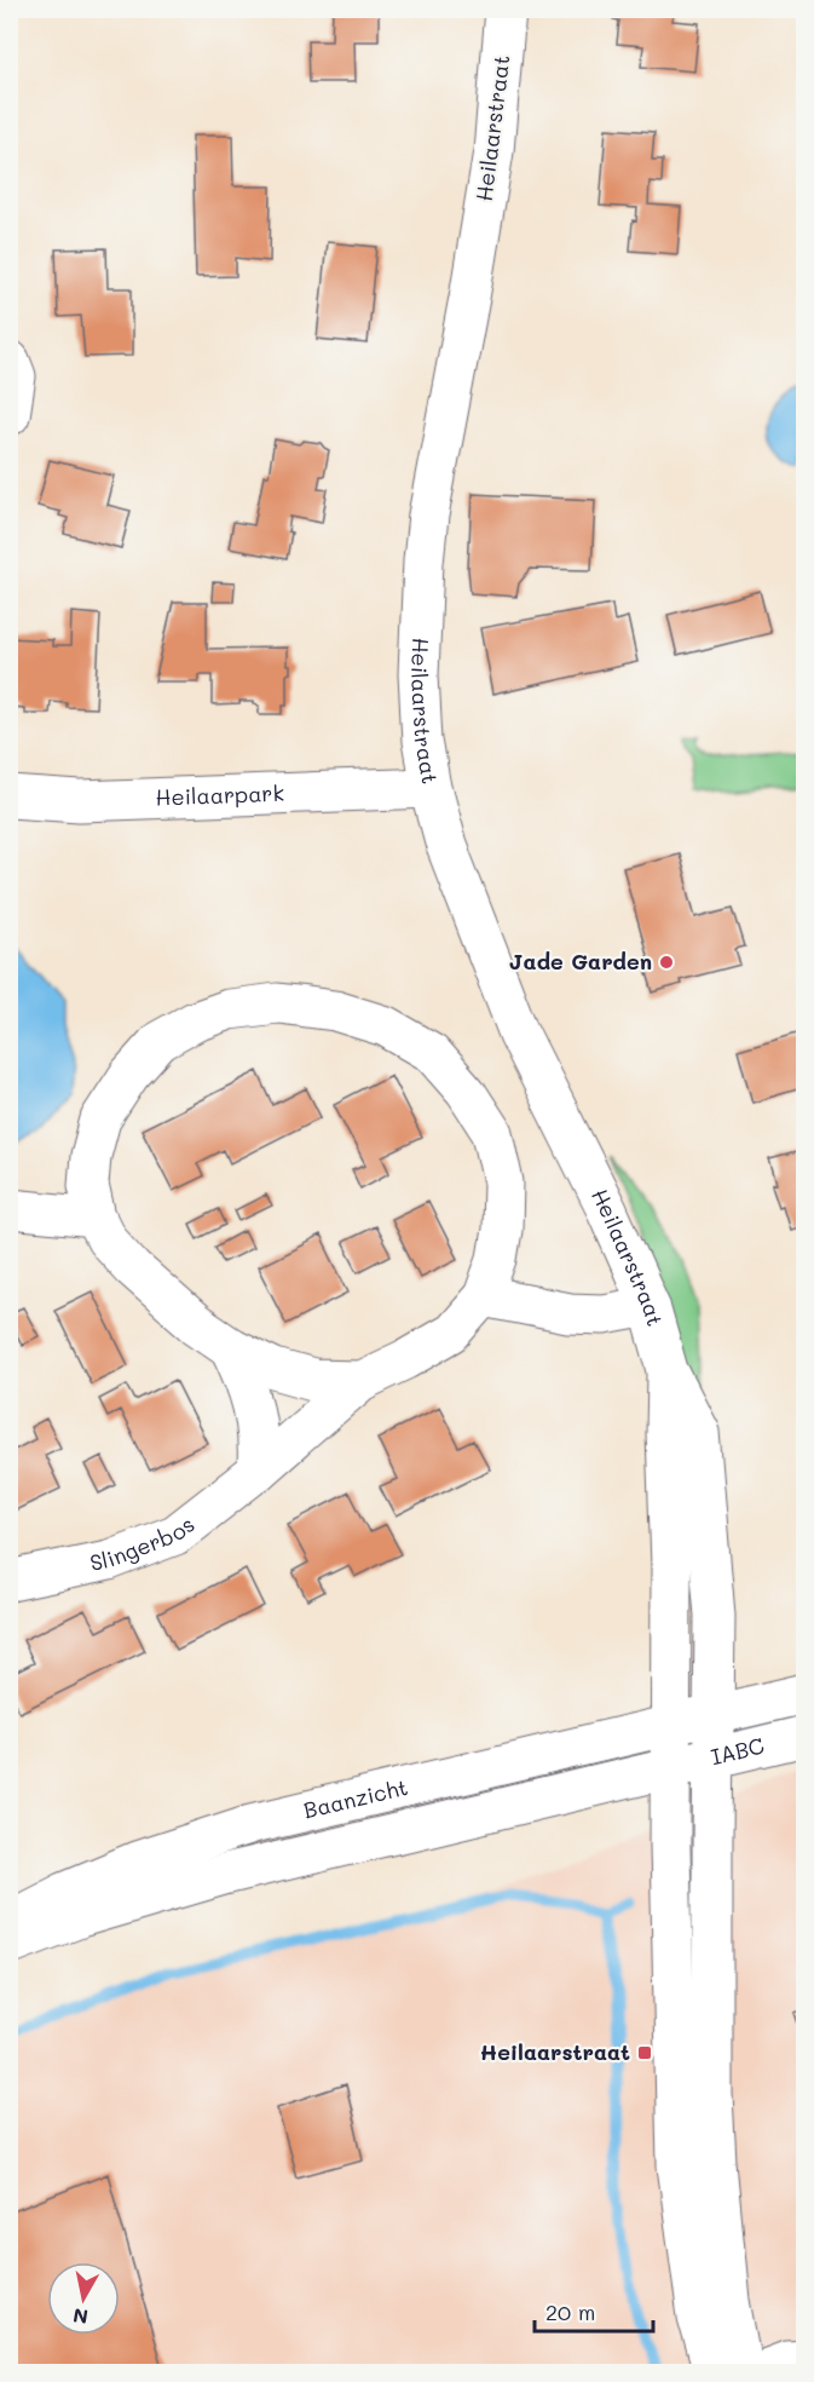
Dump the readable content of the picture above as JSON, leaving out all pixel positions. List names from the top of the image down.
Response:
{
  "streets": {
    "street": [
      "Heilaarstraat",
      "Heilaarpark",
      "Slingerbos",
      "IABC",
      "Baanzicht"
    ]
  },
  "crossings": [
    ["Heilaarstraat", "Heilaarpark"],
    ["Heilaarstraat", "IABC"],
    ["Heilaarstraat", "Baanzicht"],
    ["IABC", "Baanzicht"]
  ],
  "places": {
    "other": ["Jade Garden"],
    "transit": ["Heilaarstraat"]
  },
  "scale_bar": "20 m",
  "north": "bottom"
}
